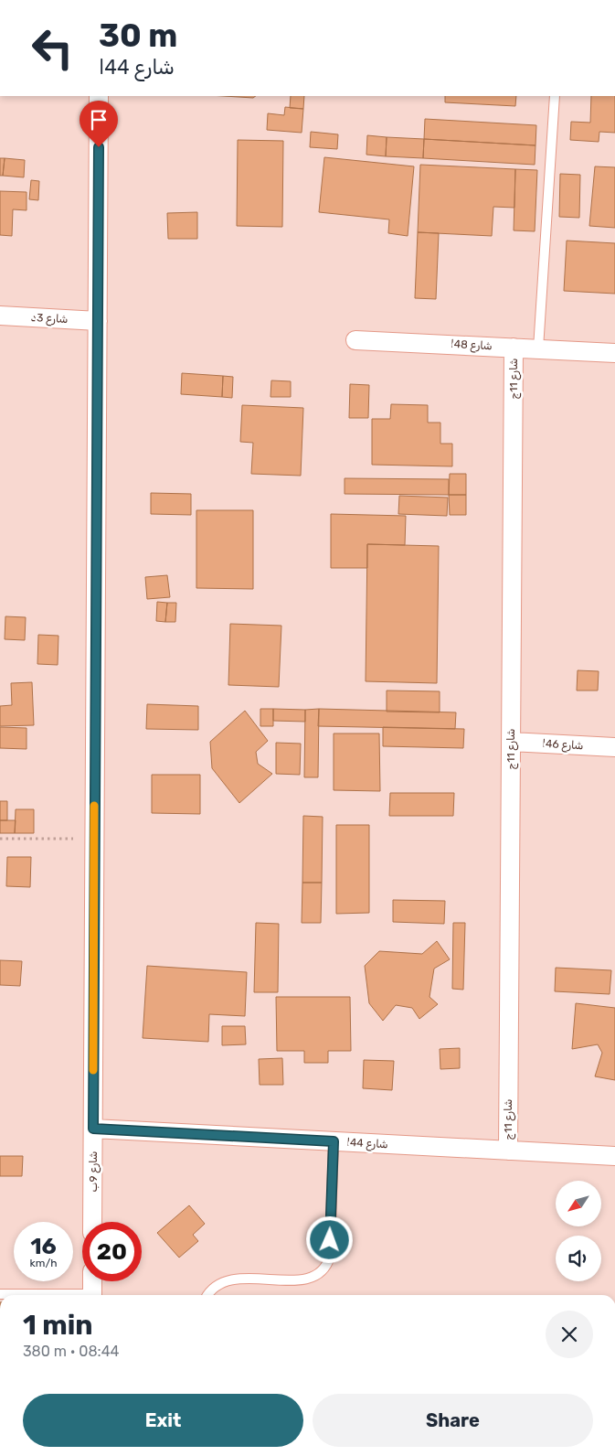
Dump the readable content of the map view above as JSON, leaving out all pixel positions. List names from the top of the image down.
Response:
{
  "streets": {
    "street": [
      "شارع 3د",
      "شارع 48ا",
      "شارع 11ج",
      "شارع 46ا",
      "شارع 44ا",
      "شارع 9ب"
    ]
  },
  "crossings": [
    ["شارع 3د", "شارع 9ب"],
    ["شارع 48ا", "شارع 11ج"],
    ["شارع 11ج", "شارع 46ا"],
    ["شارع 11ج", "شارع 44ا"],
    ["شارع 44ا", "شارع 9ب"]
  ],
  "north": "bottom left",
  "page": {
    "turn": ["30 m", "شارع 44ا"],
    "speed": "16 km/h",
    "limit": "20",
    "heading": ["1 min", "380 m · 08:44"],
    "buttons": ["Exit", "Share"]
  }
}
